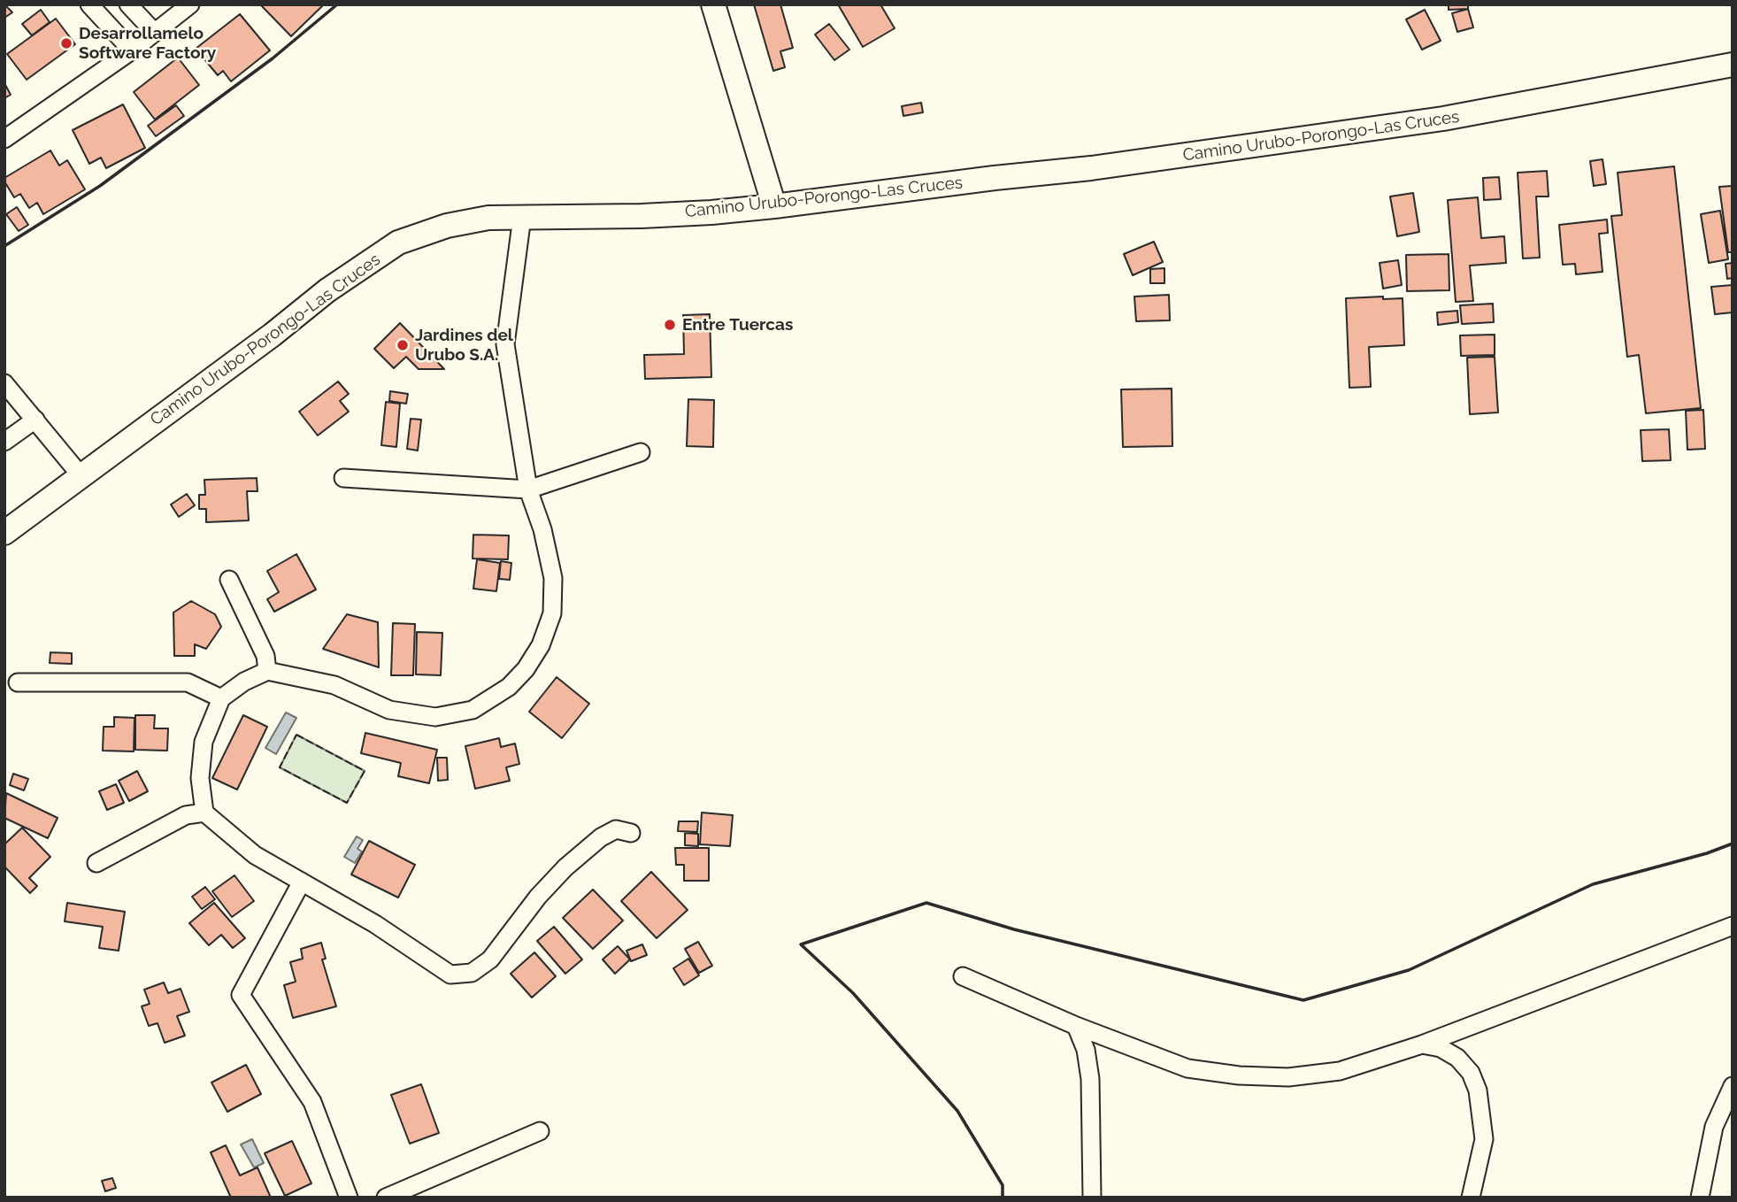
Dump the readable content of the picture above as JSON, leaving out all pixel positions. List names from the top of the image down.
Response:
{
  "streets": {
    "main road": ["Camino Urubo-Porongo-Las Cruces"]
  },
  "places": ["Desarrollamelo Software Factory", "Entre Tuercas", "Jardines del Urubo S.A."]
}
